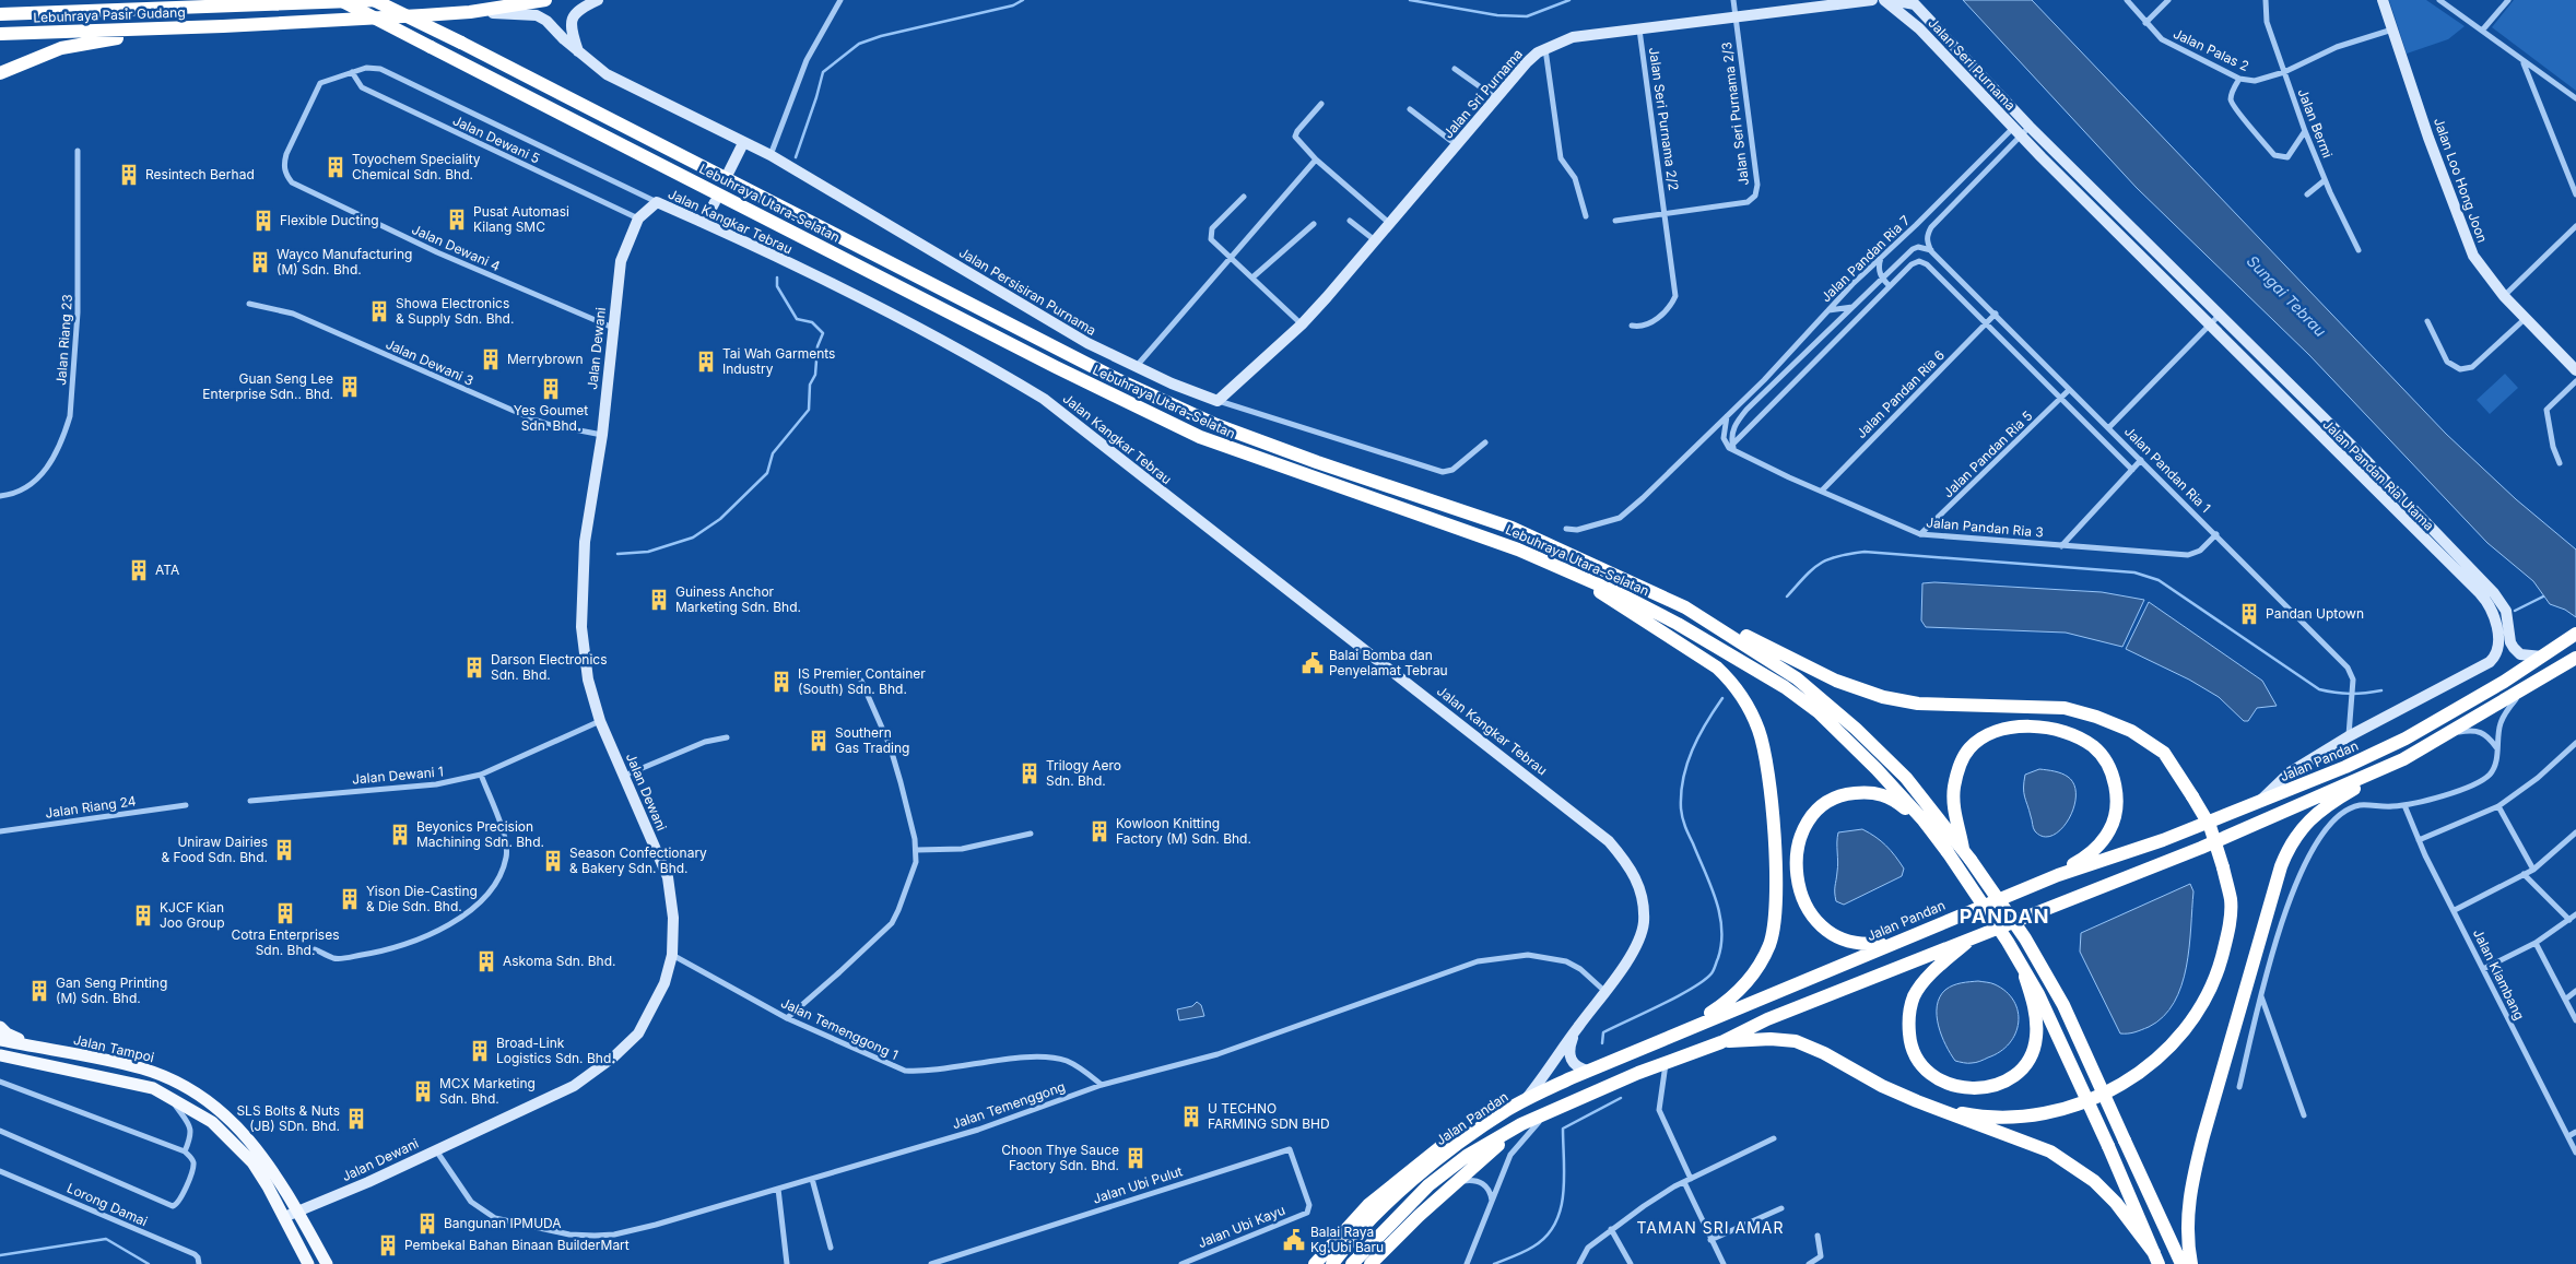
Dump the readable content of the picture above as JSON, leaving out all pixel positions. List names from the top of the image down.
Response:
{
  "streets": {
    "highway": ["Lebuhraya Pasir Gudang", "Lebuhraya Utara–Selatan", "Jalan Pandan"],
    "main road": ["Jalan Tampoi"],
    "street": [
      "Jalan Palas 2",
      "Jalan Seri Purnama",
      "Jalan Sri Purnama",
      "Jalan Seri Purnama 2/3",
      "Jalan Seri Purnama 2/2",
      "Jalan Bermi",
      "Jalan Dewani 5",
      "Jalan Loo Hong Joon",
      "Jalan Kangkar Tebrau",
      "Jalan Dewani 4",
      "Jalan Pandan Ria 7",
      "Jalan Persisiran Purnama",
      "Jalan Riang 23",
      "Jalan Dewani",
      "Jalan Dewani 3",
      "Jalan Pandan Ria 6",
      "Jalan Pandan Ria 5",
      "Jalan Pandan Ria 1",
      "Jalan Pandan Ria Utama",
      "Jalan Pandan Ria 3",
      "Jalan Dewani 1",
      "Jalan Riang 24",
      "Jalan Kiambang",
      "Jalan Temenggong 1",
      "Jalan Temenggong",
      "Jalan Ubi Pulut",
      "Lorong Damai",
      "Jalan Ubi Kayu"
    ]
  },
  "crossings": [
    ["Lebuhraya Pasir Gudang", "Jalan Persisiran Purnama"],
    ["Jalan Palas 2", "Jalan Bermi"],
    ["Jalan Palas 2", "Jalan Loo Hong Joon"],
    ["Jalan Seri Purnama", "Jalan Pandan Ria 7"],
    ["Jalan Seri Purnama", "Jalan Pandan Ria Utama"],
    ["Jalan Sri Purnama", "Jalan Seri Purnama 2/3"],
    ["Jalan Sri Purnama", "Jalan Seri Purnama 2/2"],
    ["Jalan Sri Purnama", "Jalan Persisiran Purnama"],
    ["Jalan Seri Purnama 2/3", "Jalan Seri Purnama 2/2"],
    ["Jalan Dewani 5", "Jalan Kangkar Tebrau"],
    ["Jalan Dewani 5", "Jalan Dewani"],
    ["Jalan Kangkar Tebrau", "Jalan Dewani 4"],
    ["Jalan Kangkar Tebrau", "Jalan Dewani"],
    ["Jalan Kangkar Tebrau", "Jalan Pandan"],
    ["Jalan Kangkar Tebrau", "Jalan Temenggong"],
    ["Jalan Dewani 4", "Jalan Dewani"],
    ["Jalan Pandan Ria 7", "Jalan Pandan Ria 1"],
    ["Jalan Pandan Ria 7", "Jalan Pandan Ria Utama"],
    ["Jalan Pandan Ria 7", "Jalan Pandan Ria 3"],
    ["Jalan Dewani", "Jalan Dewani 3"],
    ["Jalan Dewani", "Jalan Dewani 1"],
    ["Jalan Dewani", "Jalan Temenggong 1"],
    ["Jalan Dewani", "Jalan Tampoi"],
    ["Jalan Dewani", "Jalan Temenggong"],
    ["Jalan Pandan Ria 6", "Jalan Pandan Ria 1"],
    ["Jalan Pandan Ria 6", "Jalan Pandan Ria 3"],
    ["Jalan Pandan Ria 5", "Jalan Pandan Ria 1"],
    ["Jalan Pandan Ria 5", "Jalan Pandan Ria 3"],
    ["Jalan Pandan Ria 1", "Jalan Pandan Ria Utama"],
    ["Jalan Pandan Ria 1", "Jalan Pandan Ria 3"],
    ["Jalan Pandan Ria Utama", "Jalan Pandan"],
    ["Jalan Temenggong 1", "Jalan Temenggong"],
    ["Jalan Ubi Pulut", "Jalan Ubi Kayu"]
  ],
  "districts": ["PANDAN", "TAMAN SRI AMAR"],
  "water": ["Sungai Tebrau"],
  "places": {
    "building": [
      "Toyochem Speciality Chemical Sdn. Bhd.",
      "Resintech Berhad",
      "Pusat Automasi Kilang SMC",
      "Flexible Ducting",
      "Wayco Manufacturing (M) Sdn. Bhd.",
      "Showa Electronics & Supply Sdn. Bhd.",
      "Merrybrown",
      "Tai Wah Garments Industry",
      "Guan Seng Lee Enterprise Sdn.. Bhd.",
      "Yes Goumet Sdn. Bhd.",
      "ATA",
      "Guiness Anchor Marketing Sdn. Bhd.",
      "Pandan Uptown",
      "Darson Electronics Sdn. Bhd.",
      "IS Premier Container (South) Sdn. Bhd.",
      "Southern Gas Trading",
      "Trilogy Aero Sdn. Bhd.",
      "Kowloon Knitting Factory (M) Sdn. Bhd.",
      "Beyonics Precision Machining Sdn. Bhd.",
      "Uniraw Dairies & Food Sdn. Bhd.",
      "Season Confectionary & Bakery Sdn. Bhd.",
      "Yison Die-Casting & Die Sdn. Bhd.",
      "Cotra Enterprises Sdn. Bhd.",
      "KJCF Kian Joo Group",
      "Askoma Sdn. Bhd.",
      "Gan Seng Printing (M) Sdn. Bhd.",
      "Broad-Link Logistics Sdn. Bhd.",
      "MCX Marketing Sdn. Bhd.",
      "U TECHNO FARMING SDN BHD",
      "SLS Bolts & Nuts (JB) SDn. Bhd.",
      "Choon Thye Sauce Factory Sdn. Bhd.",
      "Bangunan IPMUDA",
      "Pembekal Bahan Binaan BuilderMart"
    ],
    "public building": ["Balai Bomba dan Penyelamat Tebrau", "Balai Raya Kg.Ubi Baru"]
  }
}
